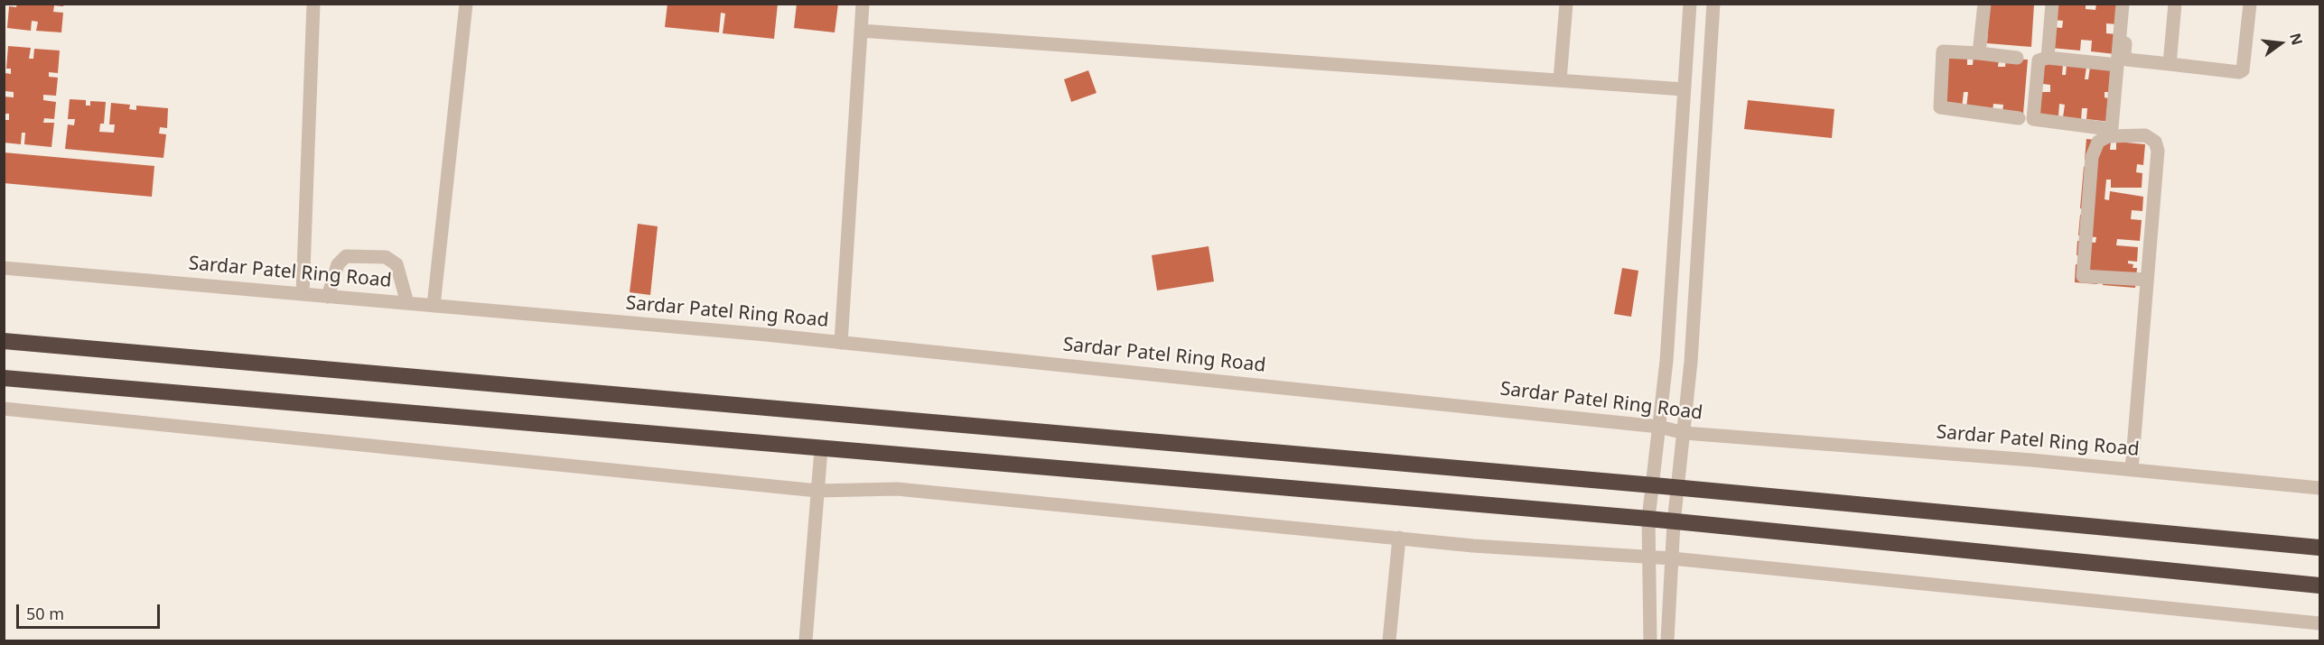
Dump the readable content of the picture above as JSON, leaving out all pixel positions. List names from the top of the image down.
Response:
{
  "streets": {
    "street": ["Sardar Patel Ring Road"]
  },
  "scale_bar": "50 m",
  "north": "right"
}
